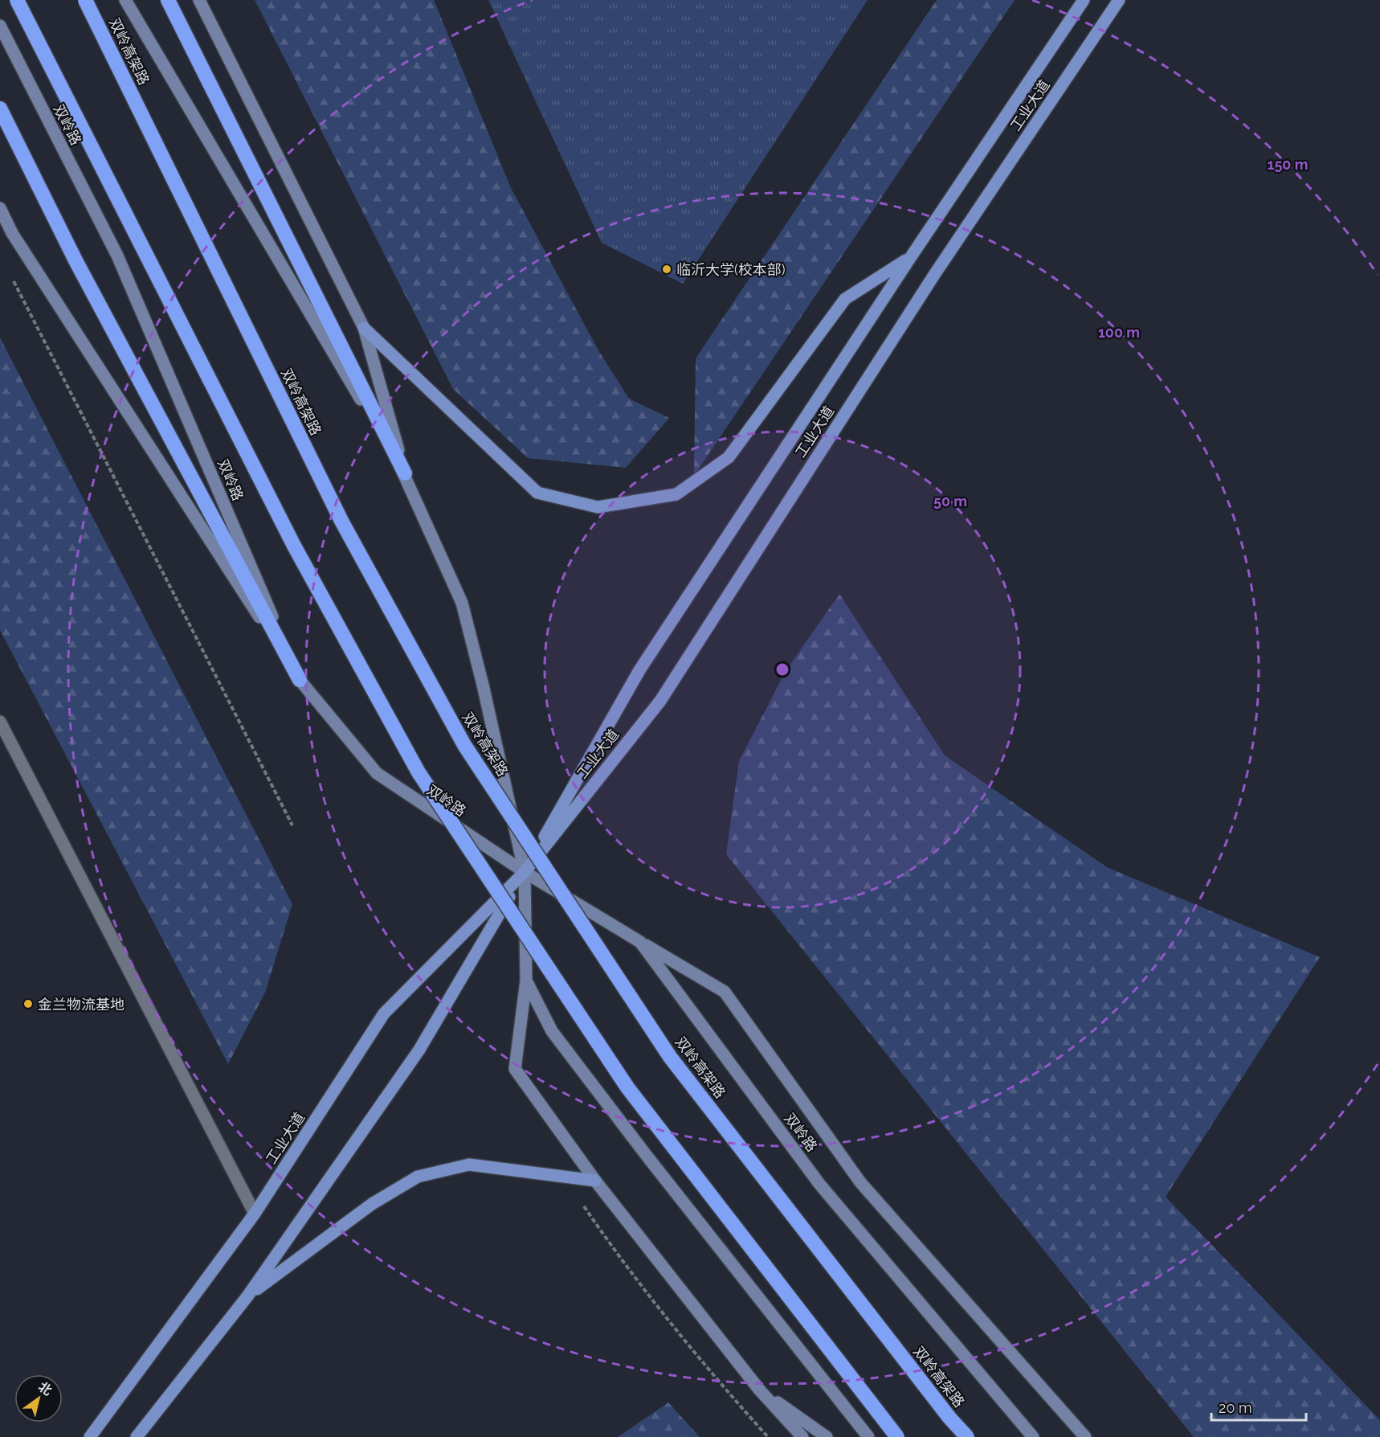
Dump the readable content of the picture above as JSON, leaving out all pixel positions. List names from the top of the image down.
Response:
{
  "streets": {
    "highway": ["双岭高架路"],
    "main road": ["工业大道", "双岭路"]
  },
  "crossings": [
    ["工业大道", "双岭路"]
  ],
  "places": ["临沂大学(校本部)", "金兰物流基地"],
  "scale_bar": "20 m",
  "north": "top right",
  "rings": ["150 m", "100 m", "50 m"]
}
